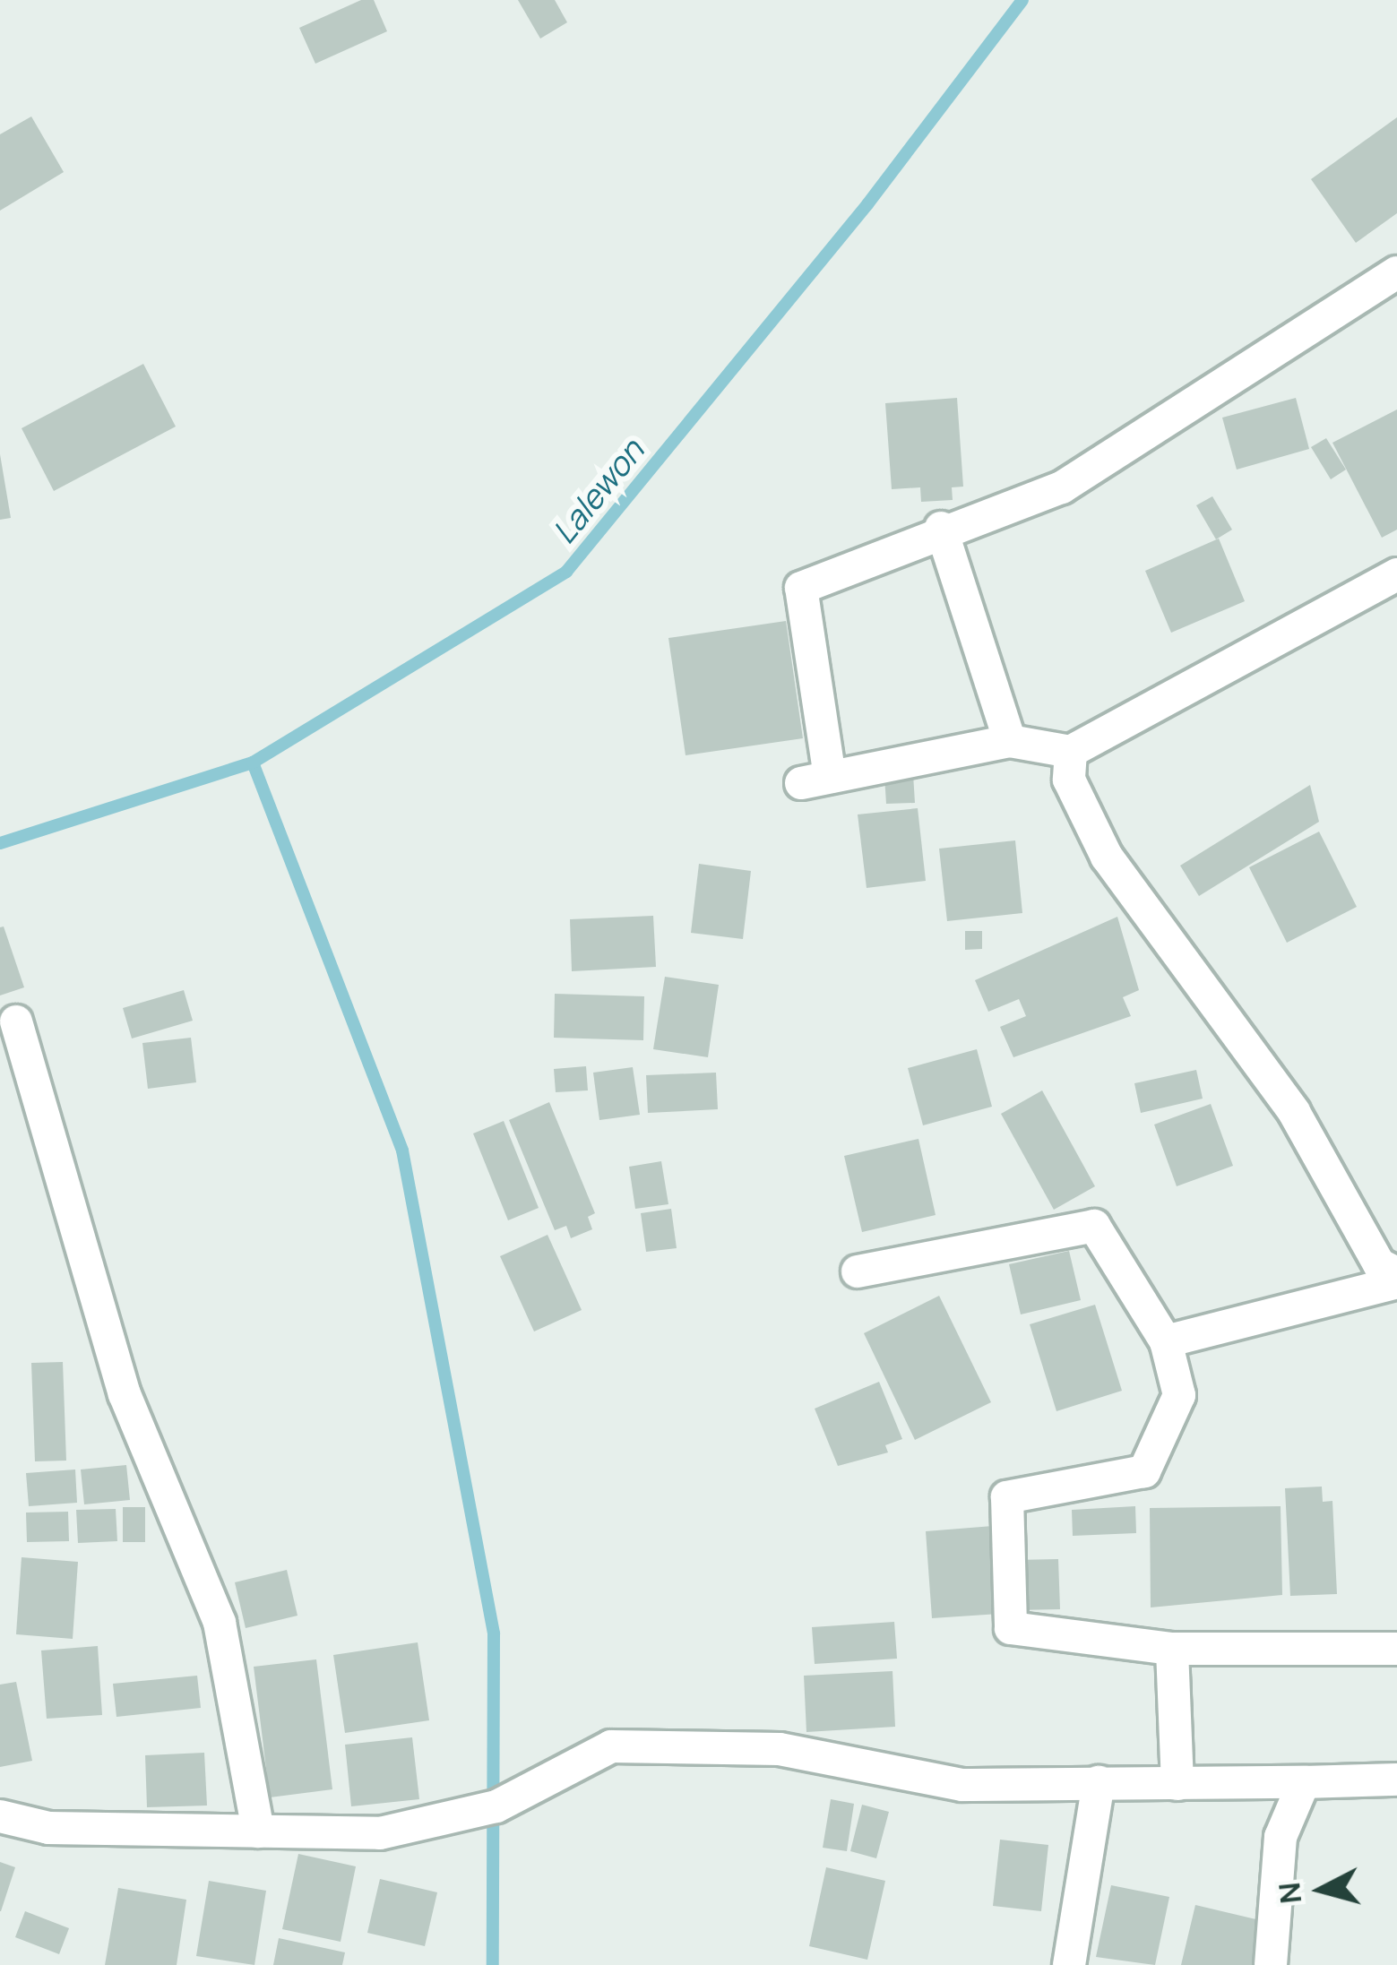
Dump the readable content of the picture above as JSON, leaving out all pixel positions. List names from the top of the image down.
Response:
{
  "water": ["Lalewon"],
  "north": "left"
}
